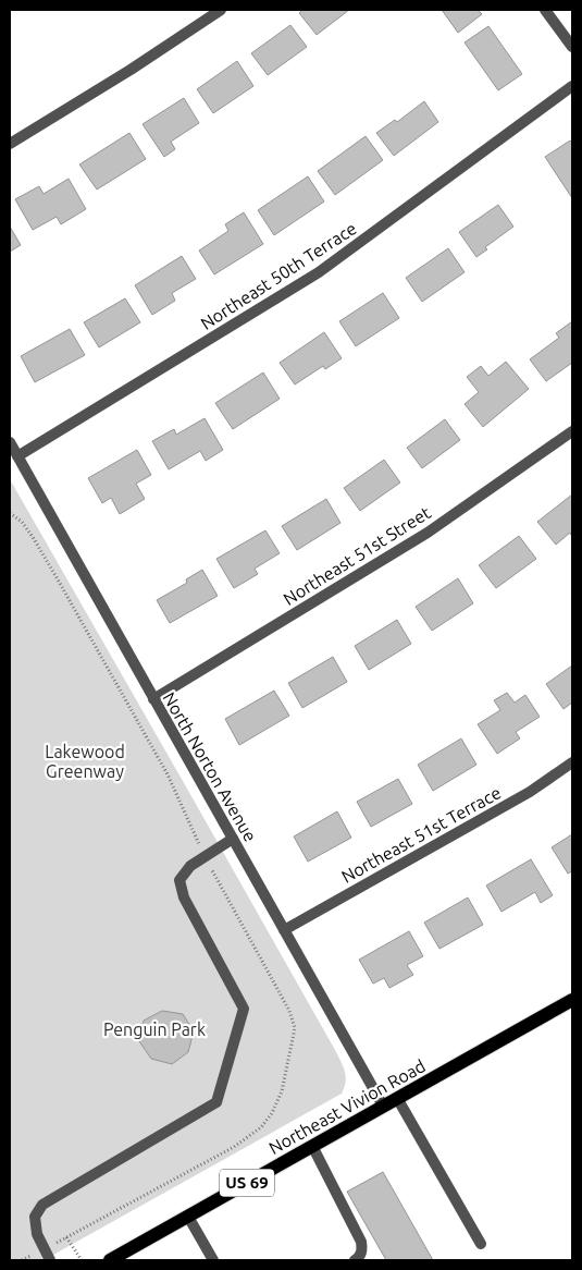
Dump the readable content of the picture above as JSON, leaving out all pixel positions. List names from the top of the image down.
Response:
{
  "streets": {
    "main road": ["Northeast Vivion Road", "US 69"],
    "street": [
      "Northeast 50th Terrace",
      "Northeast 51st Street",
      "North Norton Avenue",
      "Northeast 51st Terrace"
    ]
  },
  "crossings": [
    ["Northeast 50th Terrace", "North Norton Avenue"],
    ["Northeast 51st Street", "North Norton Avenue"],
    ["North Norton Avenue", "Northeast 51st Terrace"],
    ["North Norton Avenue", "Northeast Vivion Road"]
  ],
  "parks": ["Lakewood Greenway", "Penguin Park"]
}
